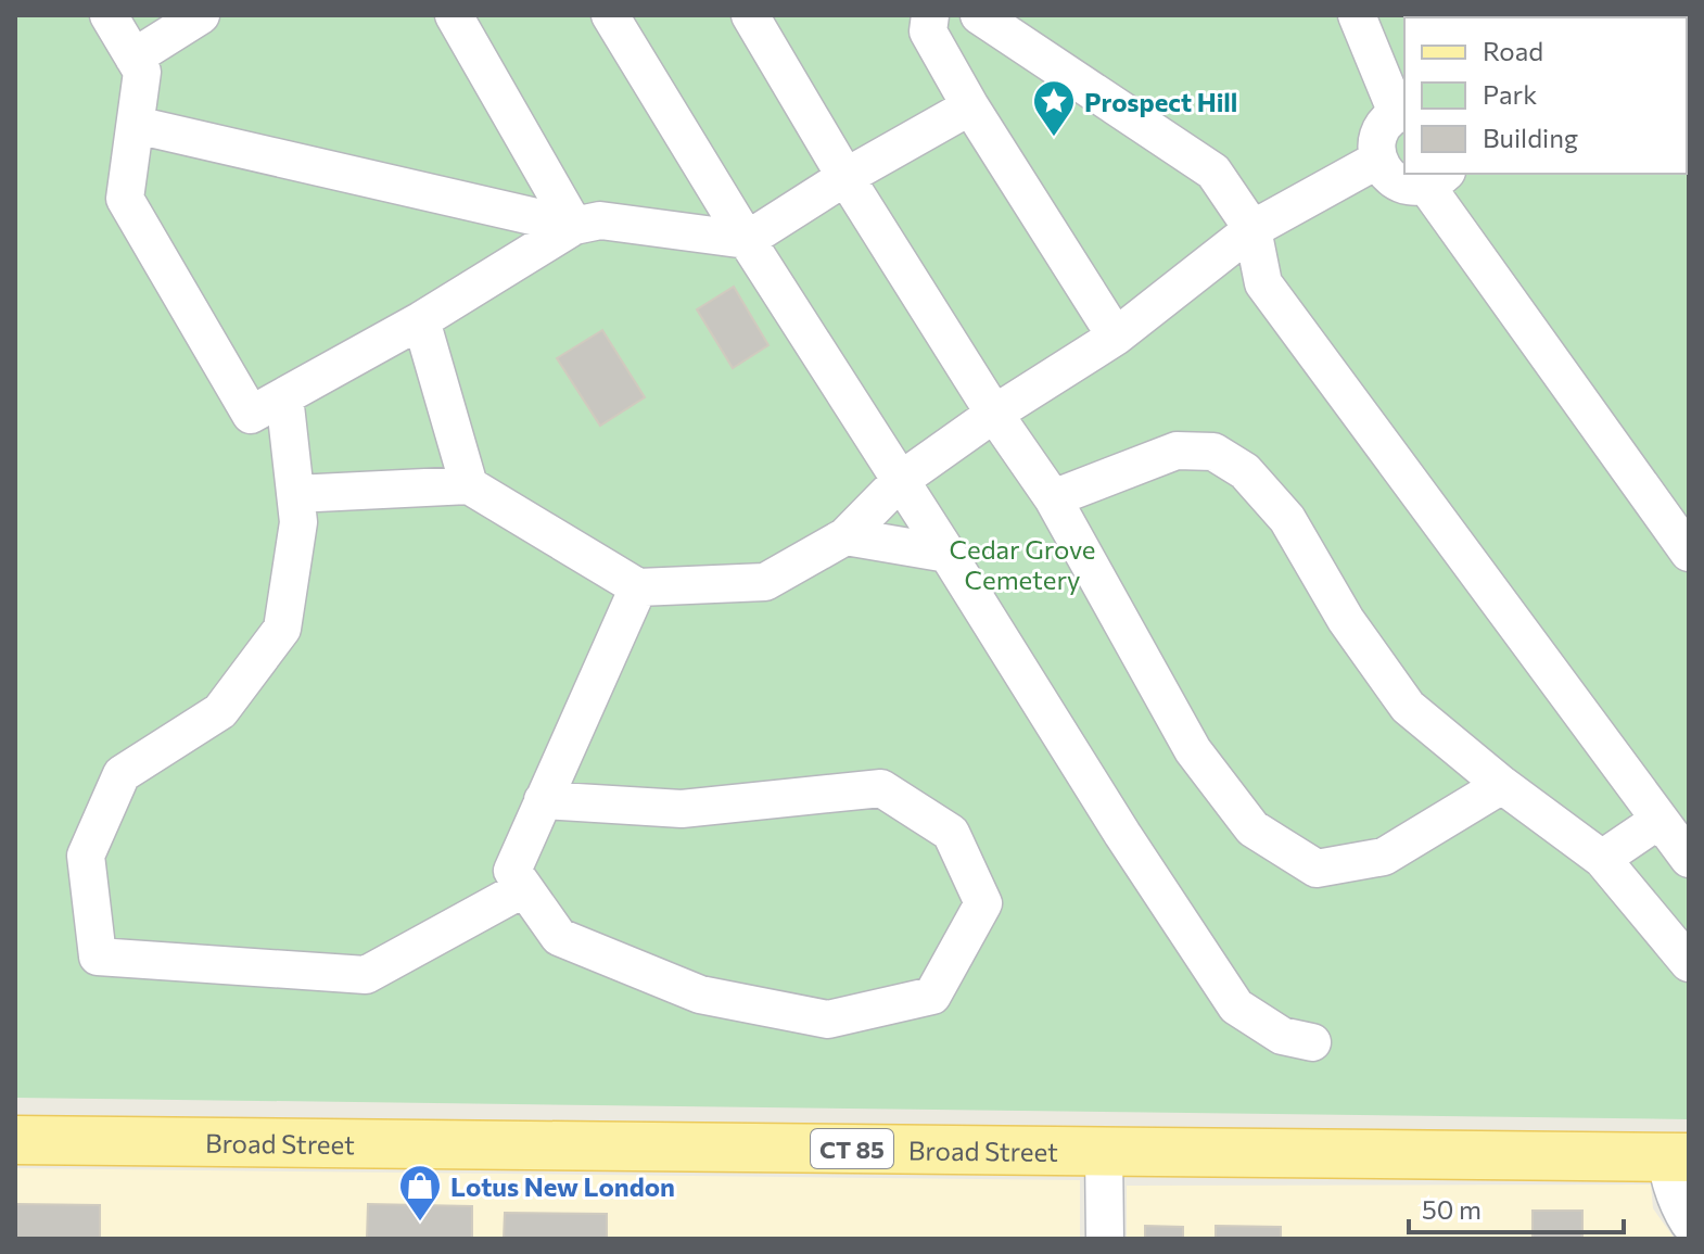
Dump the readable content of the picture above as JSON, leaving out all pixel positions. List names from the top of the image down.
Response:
{
  "streets": {
    "main road": ["Broad Street", "CT 85"]
  },
  "parks": ["Cedar Grove Cemetery"],
  "places": {
    "place": ["Prospect Hill"],
    "shop": ["Lotus New London"]
  },
  "legend": ["Road", "Park", "Building"],
  "scale_bar": "50 m"
}
